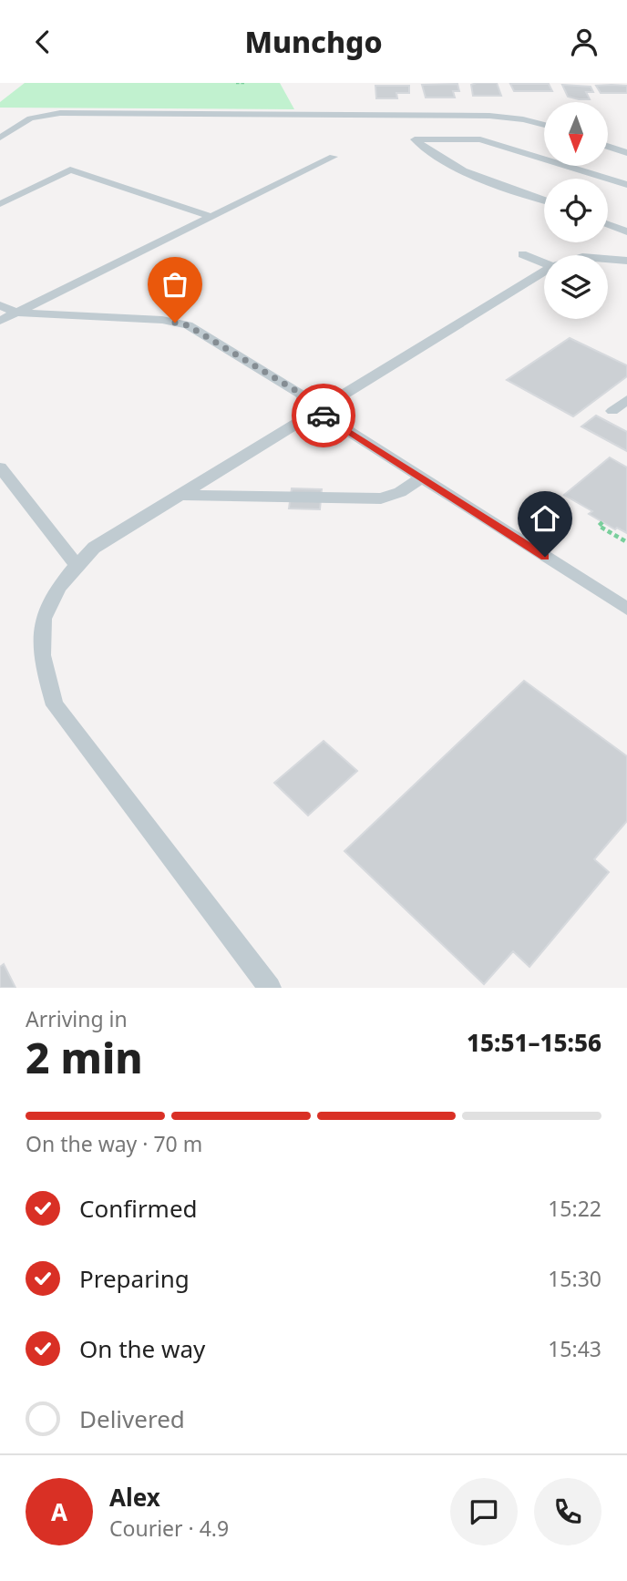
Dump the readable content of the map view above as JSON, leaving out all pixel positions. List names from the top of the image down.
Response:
{
  "north": "bottom",
  "page": {
    "header": "Munchgo",
    "heading": ["2 min", "Arriving in", "15:51–15:56"],
    "panel": ["Alex", "Courier · 4.9"],
    "bar": "On the way · 70 m",
    "list": [
      ["Confirmed", "15:22"],
      ["Preparing", "15:30"],
      ["On the way", "15:43"],
      "Delivered"
    ],
    "round": "A"
  }
}
